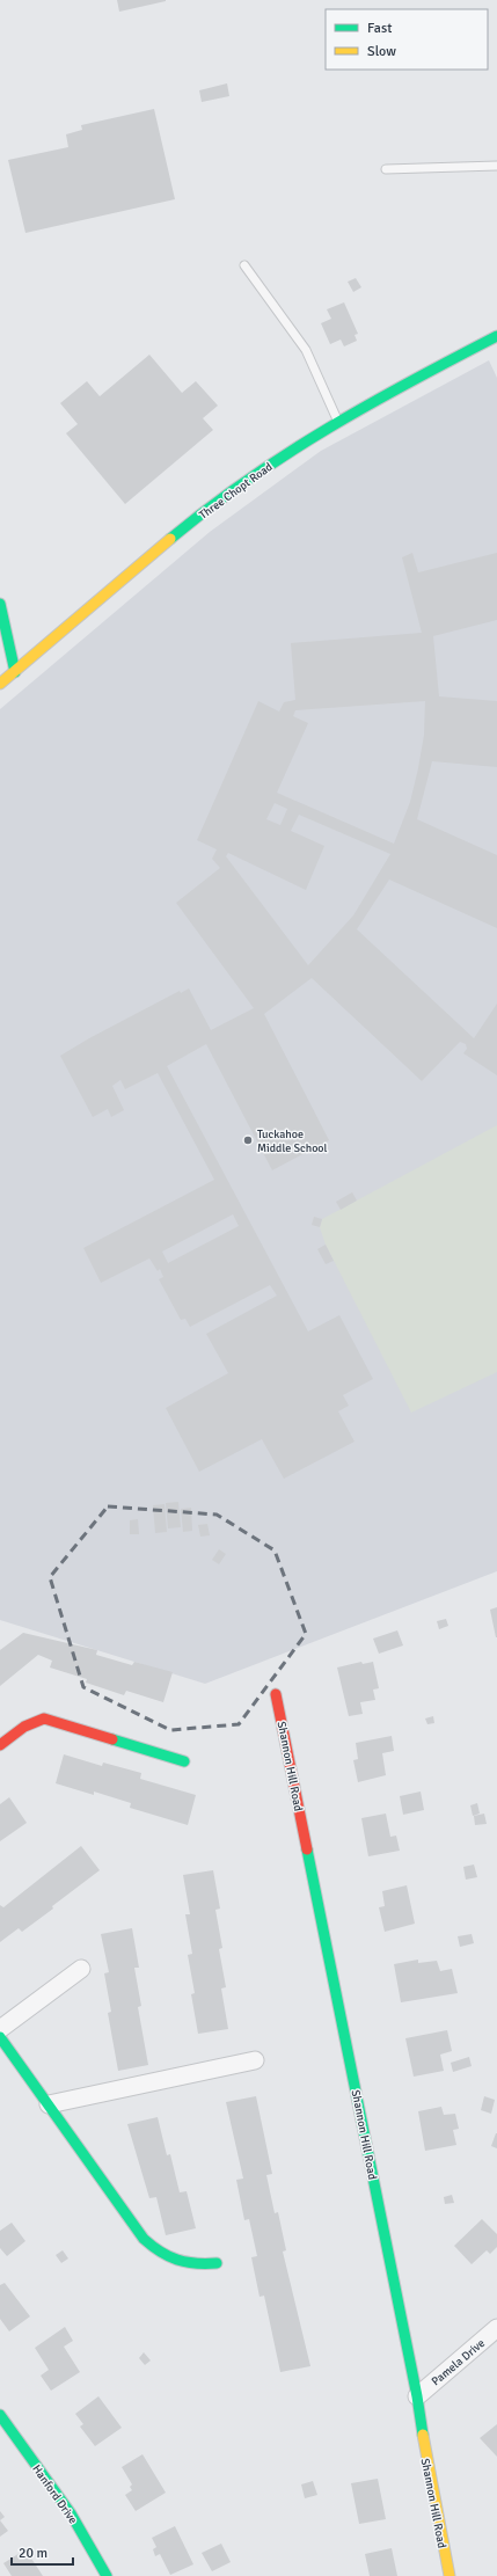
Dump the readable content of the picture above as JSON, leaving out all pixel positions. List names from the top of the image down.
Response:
{
  "streets": {
    "street": [
      "Three Chopt Road",
      "Shannon Hill Road",
      "Pamela Drive",
      "Hanford Drive"
    ]
  },
  "crossings": [
    ["Shannon Hill Road", "Pamela Drive"]
  ],
  "places": ["Tuckahoe Middle School"],
  "legend": ["Fast", "Slow"],
  "scale_bar": "20 m"
}
